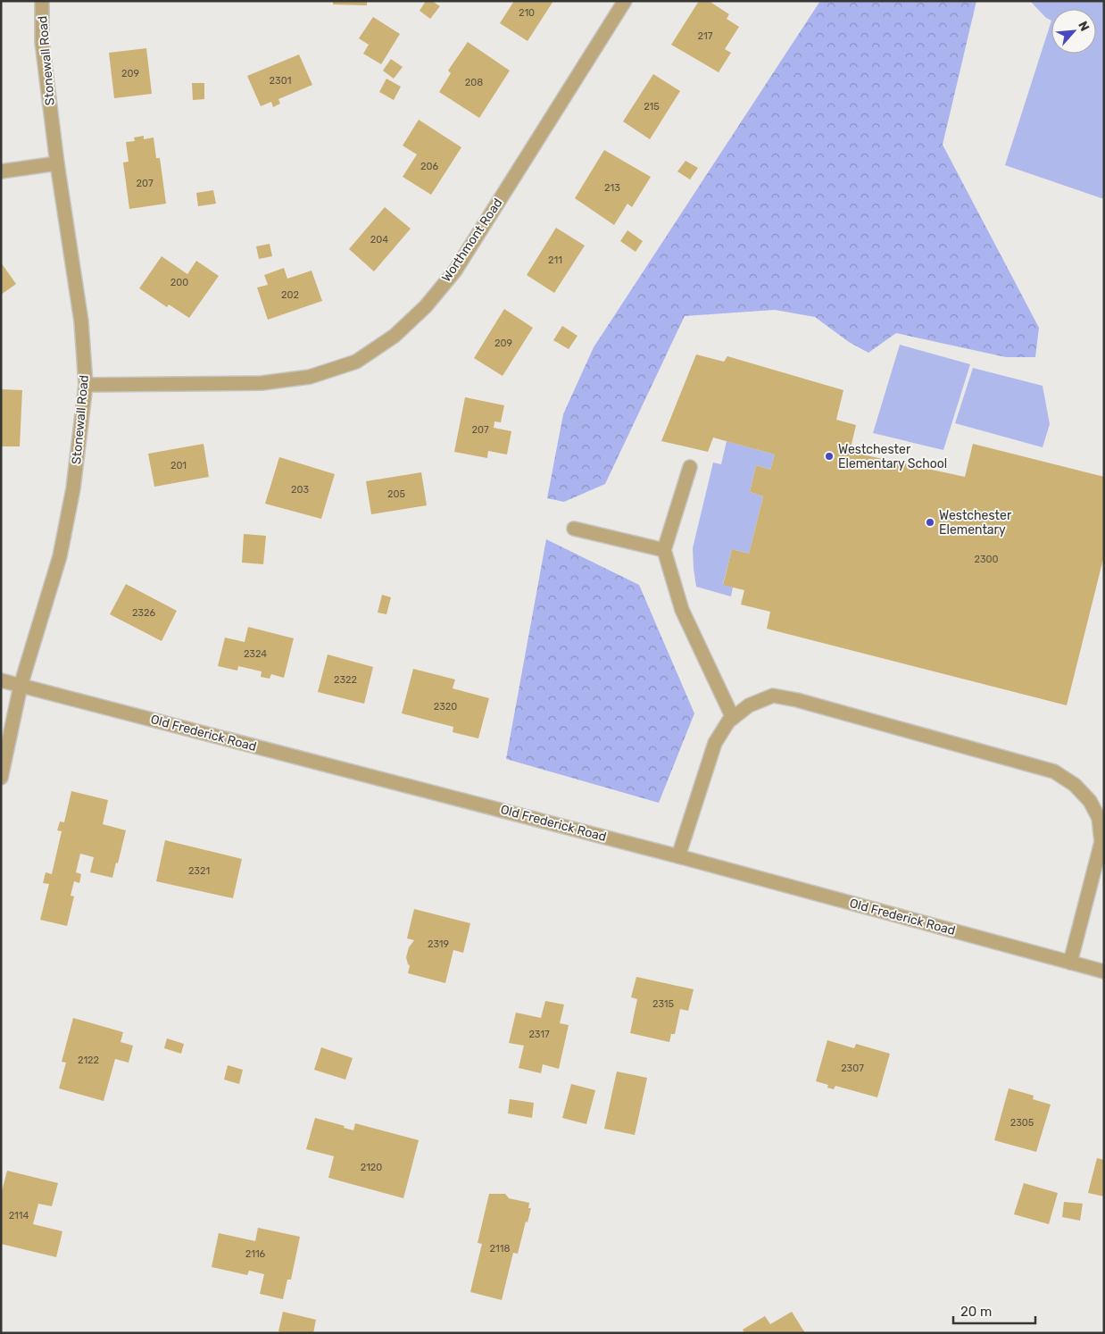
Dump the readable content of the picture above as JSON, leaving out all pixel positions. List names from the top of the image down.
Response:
{
  "streets": {
    "street": ["Stonewall Road", "Worthmont Road", "Old Frederick Road"]
  },
  "crossings": [
    ["Stonewall Road", "Worthmont Road"],
    ["Stonewall Road", "Old Frederick Road"]
  ],
  "places": ["Westchester Elementary School", "Westchester Elementary"],
  "house_numbers": [
    "210",
    "217",
    "209",
    "2301",
    "208",
    "215",
    "206",
    "207",
    "213",
    "204",
    "211",
    "200",
    "202",
    "209",
    "207",
    "201",
    "203",
    "205",
    "2300",
    "2326",
    "2324",
    "2322",
    "2320",
    "2321",
    "2319",
    "2315",
    "2317",
    "2122",
    "2307",
    "2305",
    "2120",
    "2114",
    "2118",
    "2116"
  ],
  "scale_bar": "20 m",
  "north": "top right"
}
